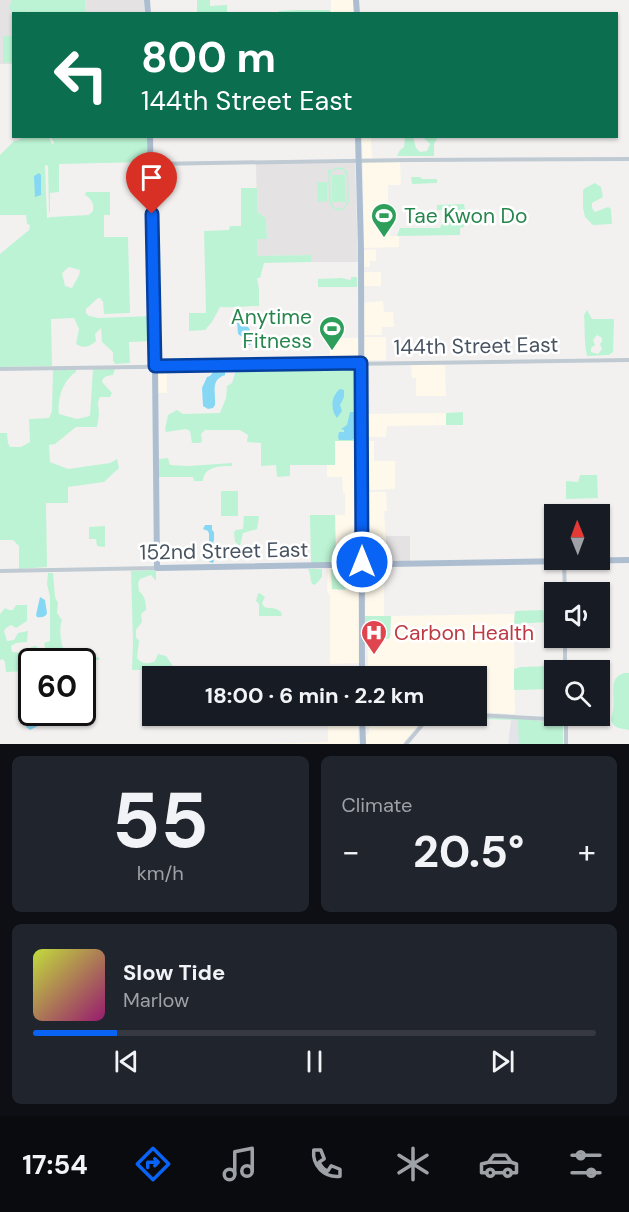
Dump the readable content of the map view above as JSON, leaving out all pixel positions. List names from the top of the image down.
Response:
{
  "streets": {
    "main road": ["152nd Street East"],
    "street": ["144th Street East"]
  },
  "places": {
    "sports": ["Tae Kwon Do", "Anytime Fitness"],
    "hospital": ["Carbon Health"]
  },
  "north": "top",
  "page": {
    "turn": ["800 m", "144th Street East"],
    "limit": "60",
    "trip": "18:00 · 6 min · 2.2 km",
    "tile": [
      ["55", "km/h"],
      "Climate"
    ],
    "heat": ["−", "20.5°", "+"],
    "song": ["Slow Tide", "Marlow"],
    "tabs": "17:54"
  }
}
